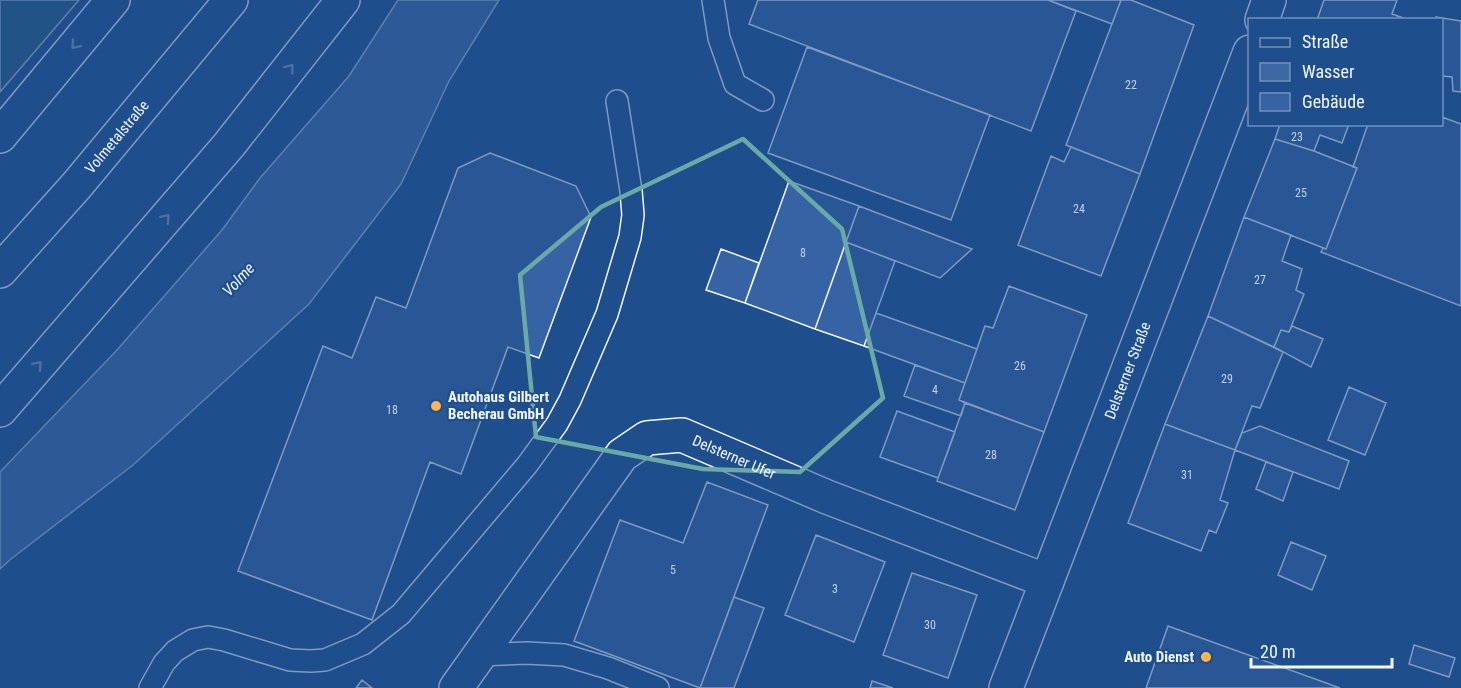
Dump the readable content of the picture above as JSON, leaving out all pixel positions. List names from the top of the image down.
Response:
{
  "streets": {
    "street": ["Volmetalstraße", "Delsterner Straße", "Delsterner Ufer"]
  },
  "crossings": [
    ["Delsterner Straße", "Delsterner Ufer"]
  ],
  "water": ["Volme"],
  "places": ["Autohaus Gilbert Becherau GmbH", "Auto Dienst"],
  "house_numbers": [
    "22",
    "23",
    "25",
    "24",
    "8",
    "27",
    "26",
    "29",
    "4",
    "18",
    "28",
    "31",
    "5",
    "3",
    "30"
  ],
  "legend": ["Straße", "Wasser", "Gebäude"],
  "scale_bar": "20 m"
}
